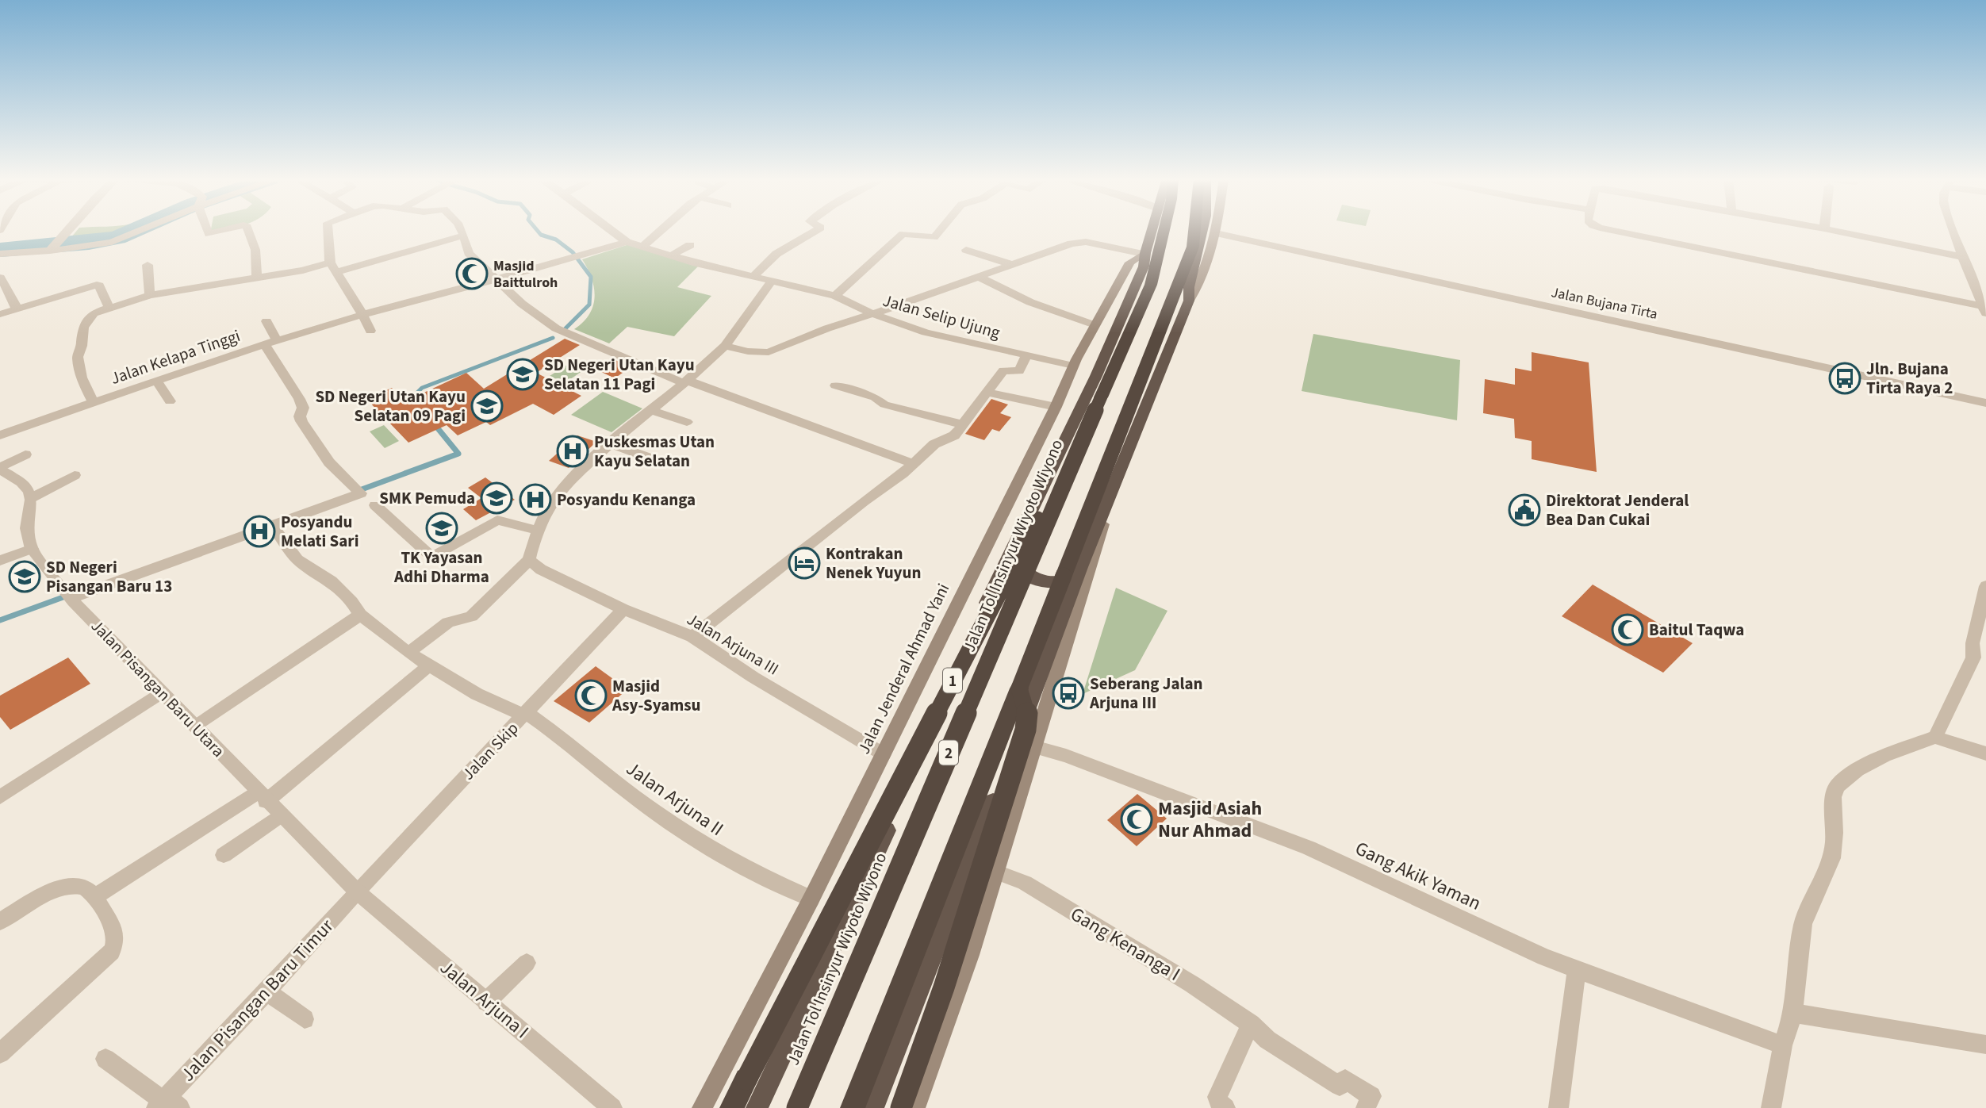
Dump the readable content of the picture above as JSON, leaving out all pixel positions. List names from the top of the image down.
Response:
{
  "streets": {
    "highway": [
      "Jalan Tol Insinyur Wiyoto Wiyono",
      "Jalan Jenderal Ahmad Yani",
      "1",
      "2"
    ],
    "street": [
      "Jalan Bujana Tirta",
      "Jalan Selip Ujung",
      "Jalan Kelapa Tinggi",
      "Jalan Arjuna III",
      "Jalan Pisangan Baru Utara",
      "Jalan Skip",
      "Jalan Arjuna II",
      "Gang Akik Yaman",
      "Gang Kenanga I",
      "Jalan Arjuna I",
      "Jalan Pisangan Baru Timur"
    ]
  },
  "crossings": [
    ["Jalan Selip Ujung", "Jalan Kelapa Tinggi"],
    ["Jalan Selip Ujung", "Jalan Jenderal Ahmad Yani"],
    ["Jalan Arjuna III", "Jalan Jenderal Ahmad Yani"],
    ["Jalan Arjuna III", "Jalan Skip"],
    ["Jalan Jenderal Ahmad Yani", "Jalan Arjuna II"],
    ["Jalan Pisangan Baru Utara", "Jalan Skip"],
    ["Jalan Pisangan Baru Utara", "Jalan Arjuna I"],
    ["Jalan Pisangan Baru Utara", "Jalan Pisangan Baru Timur"],
    ["Jalan Skip", "Jalan Arjuna II"],
    ["Jalan Skip", "Jalan Arjuna I"],
    ["Jalan Skip", "Jalan Pisangan Baru Timur"],
    ["Jalan Arjuna I", "Jalan Pisangan Baru Timur"]
  ],
  "places": {
    "mosque": [
      "Masjid Baittulroh",
      "Baitul Taqwa",
      "Masjid Asy-Syamsu",
      "Masjid Asiah Nur Ahmad"
    ],
    "school or university": [
      "SD Negeri Utan Kayu Selatan 11 Pagi",
      "SD Negeri Utan Kayu Selatan 09 Pagi",
      "SMK Pemuda",
      "TK Yayasan Adhi Dharma",
      "SD Negeri Pisangan Baru 13"
    ],
    "bus stop": ["Jln. Bujana Tirta Raya 2", "Seberang Jalan Arjuna III"],
    "hospital": ["Puskesmas Utan Kayu Selatan", "Posyandu Kenanga", "Posyandu Melati Sari"],
    "public building": ["Direktorat Jenderal Bea Dan Cukai"],
    "hotel": ["Kontrakan Nenek Yuyun"]
  }
}
